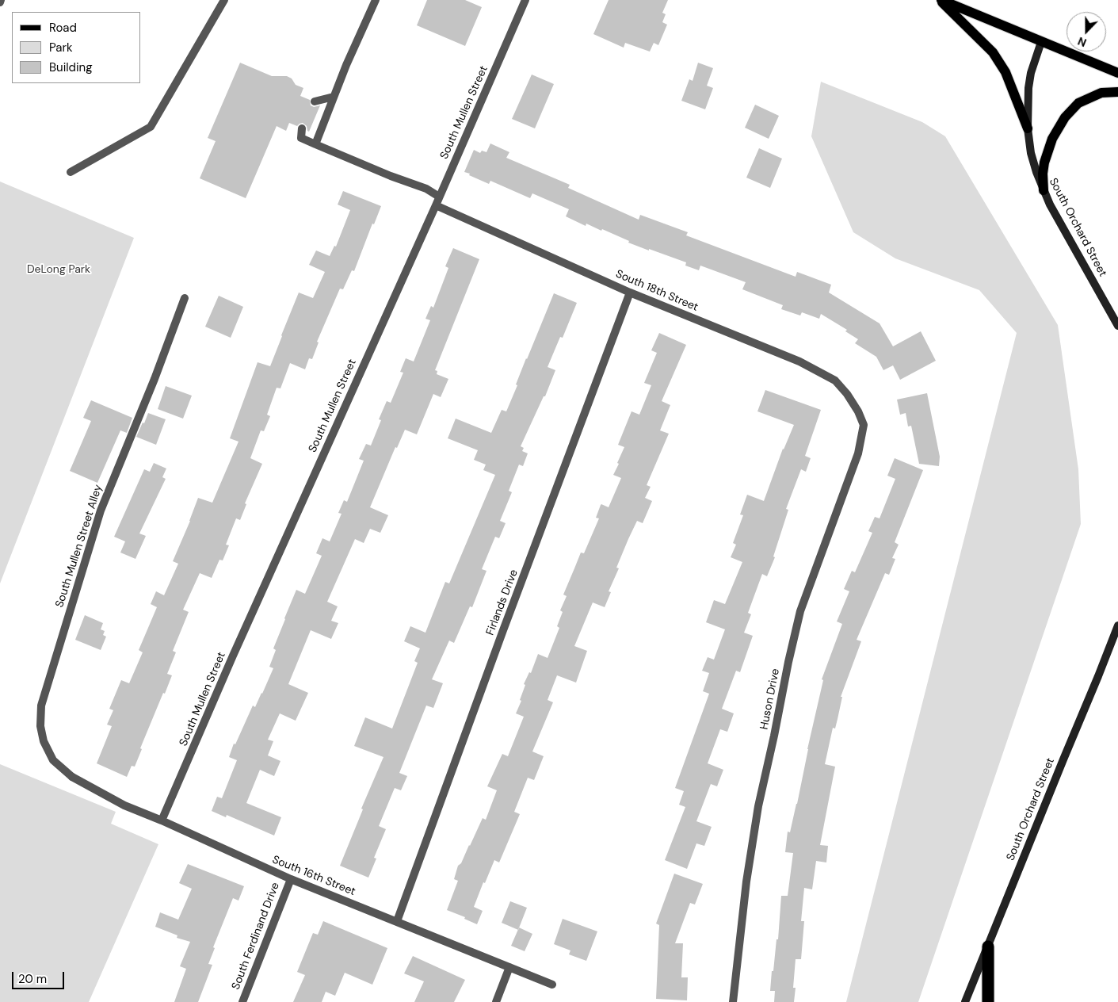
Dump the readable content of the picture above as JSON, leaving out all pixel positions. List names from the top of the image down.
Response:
{
  "streets": {
    "main road": ["South Orchard Street"],
    "street": [
      "South Mullen Street",
      "South 18th Street",
      "South Mullen Street Alley",
      "Firlands Drive",
      "Huson Drive",
      "South 16th Street",
      "South Ferdinand Drive"
    ]
  },
  "crossings": [
    ["South Mullen Street", "South 18th Street"],
    ["South Mullen Street", "South 16th Street"],
    ["South 18th Street", "Firlands Drive"],
    ["South 18th Street", "Huson Drive"],
    ["South Mullen Street Alley", "South 16th Street"],
    ["Firlands Drive", "South 16th Street"],
    ["South 16th Street", "South Ferdinand Drive"]
  ],
  "parks": ["DeLong Park"],
  "legend": ["Road", "Park", "Building"],
  "scale_bar": "20 m",
  "north": "bottom"
}
